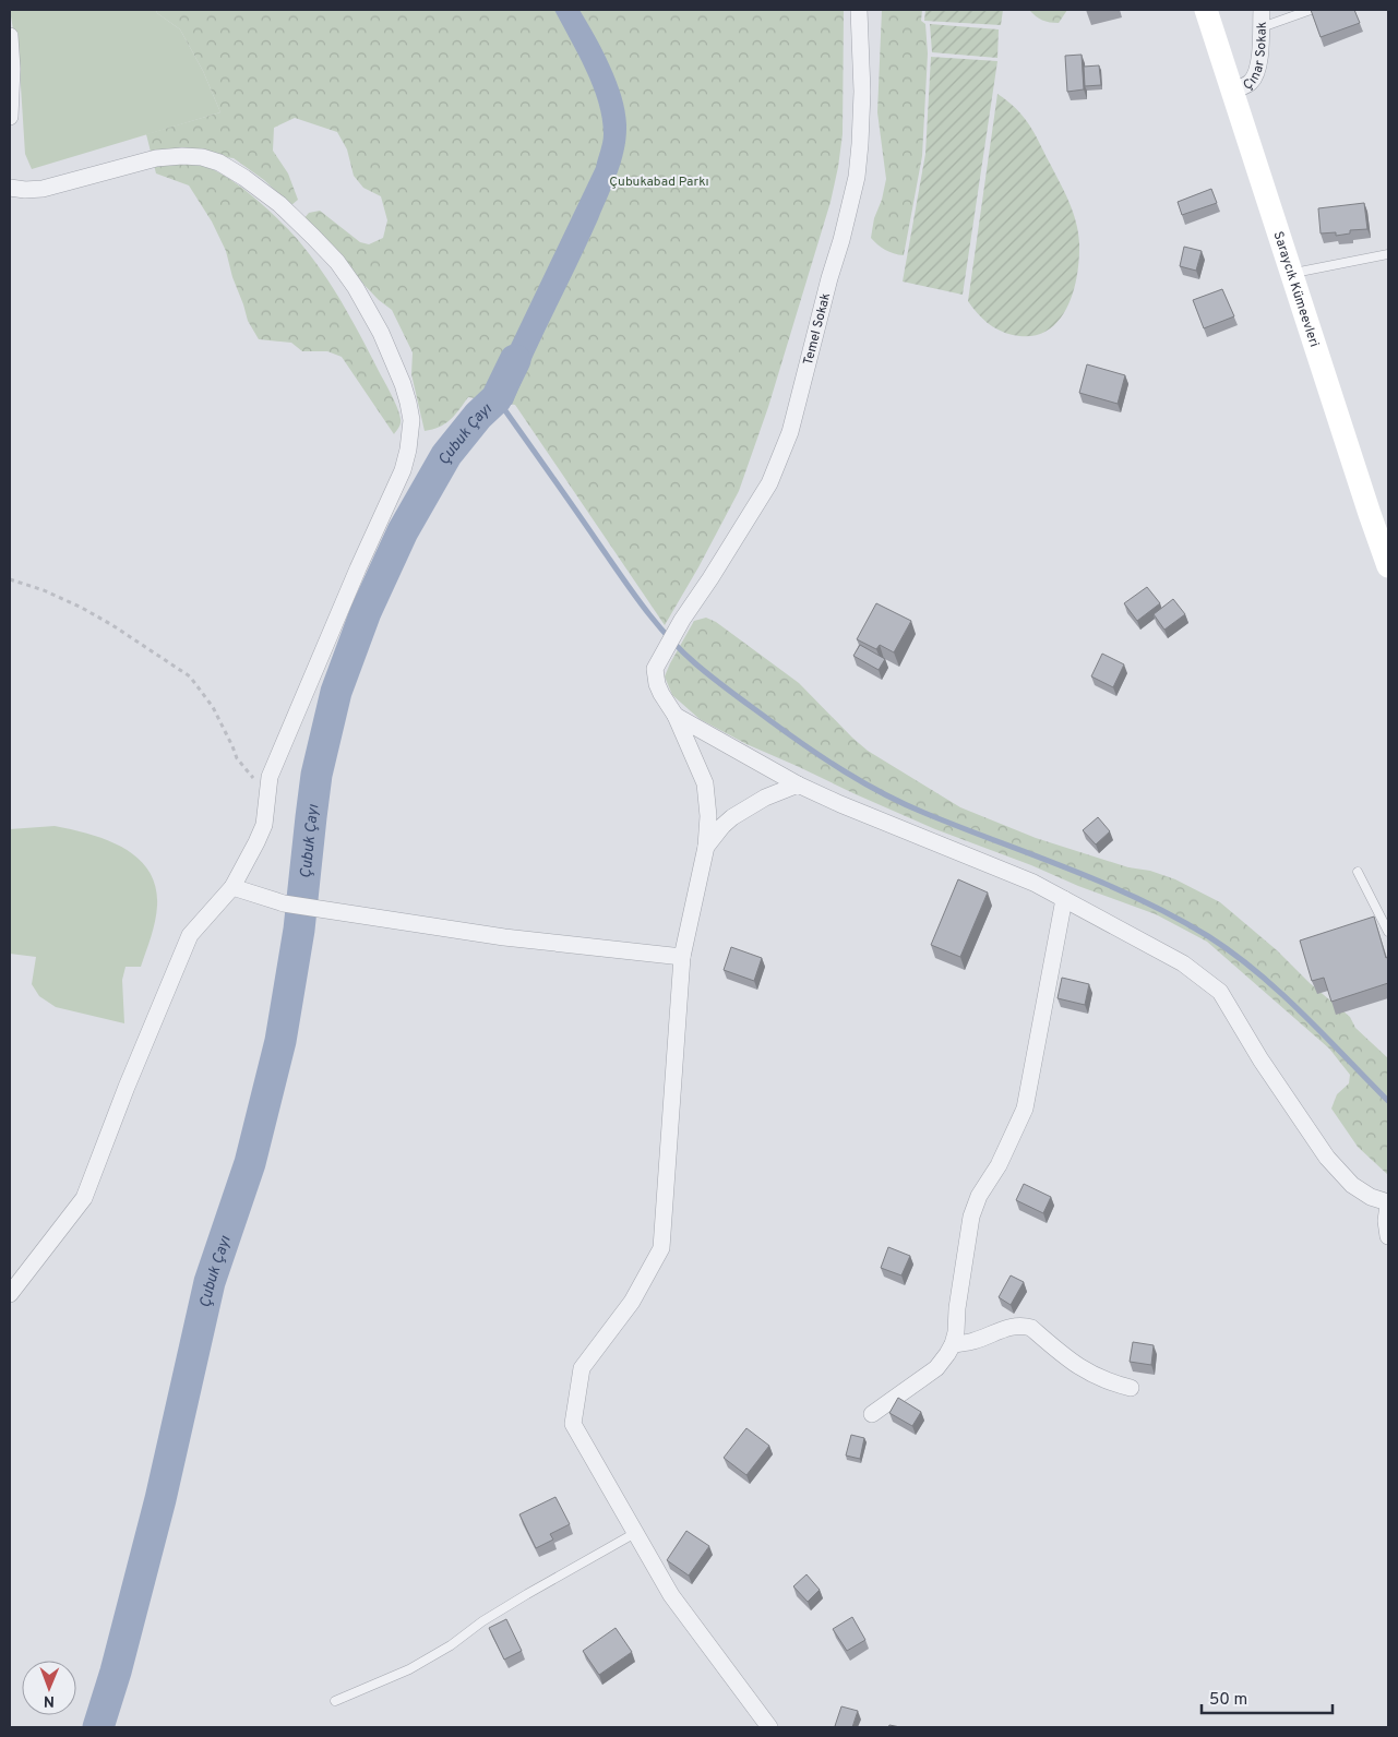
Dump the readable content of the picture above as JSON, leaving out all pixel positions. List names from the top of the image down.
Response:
{
  "streets": {
    "main road": ["Saraycık Kümeevleri"],
    "street": ["Çınar Sokak", "Temel Sokak"]
  },
  "crossings": [
    ["Çınar Sokak", "Saraycık Kümeevleri"]
  ],
  "water": ["Çubuk Çayı"],
  "parks": ["Çubukabad Parkı"],
  "scale_bar": "50 m",
  "north": "bottom"
}
